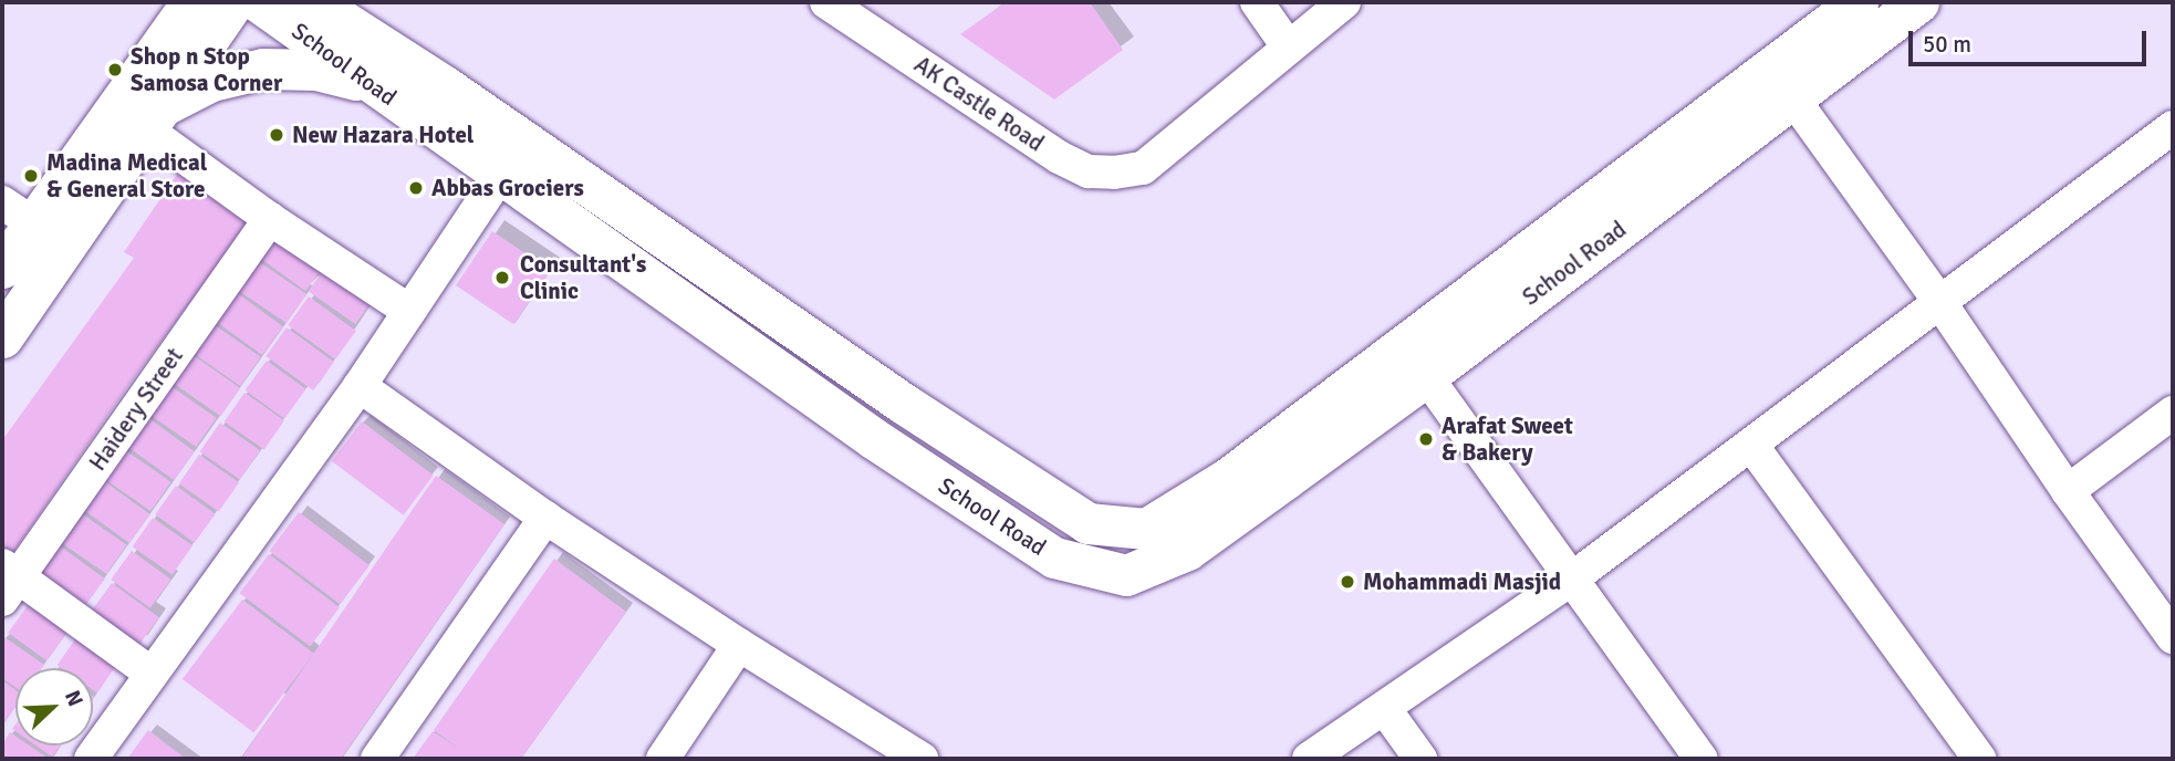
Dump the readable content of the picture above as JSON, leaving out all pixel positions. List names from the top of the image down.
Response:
{
  "streets": {
    "street": ["School Road", "AK Castle Road", "Haidery Street"]
  },
  "places": [
    "Shop n Stop Samosa Corner",
    "New Hazara Hotel",
    "Madina Medical & General Store",
    "Abbas Grociers",
    "Consultant's Clinic",
    "Arafat Sweet & Bakery",
    "Mohammadi Masjid"
  ],
  "scale_bar": "50 m",
  "north": "top right"
}
